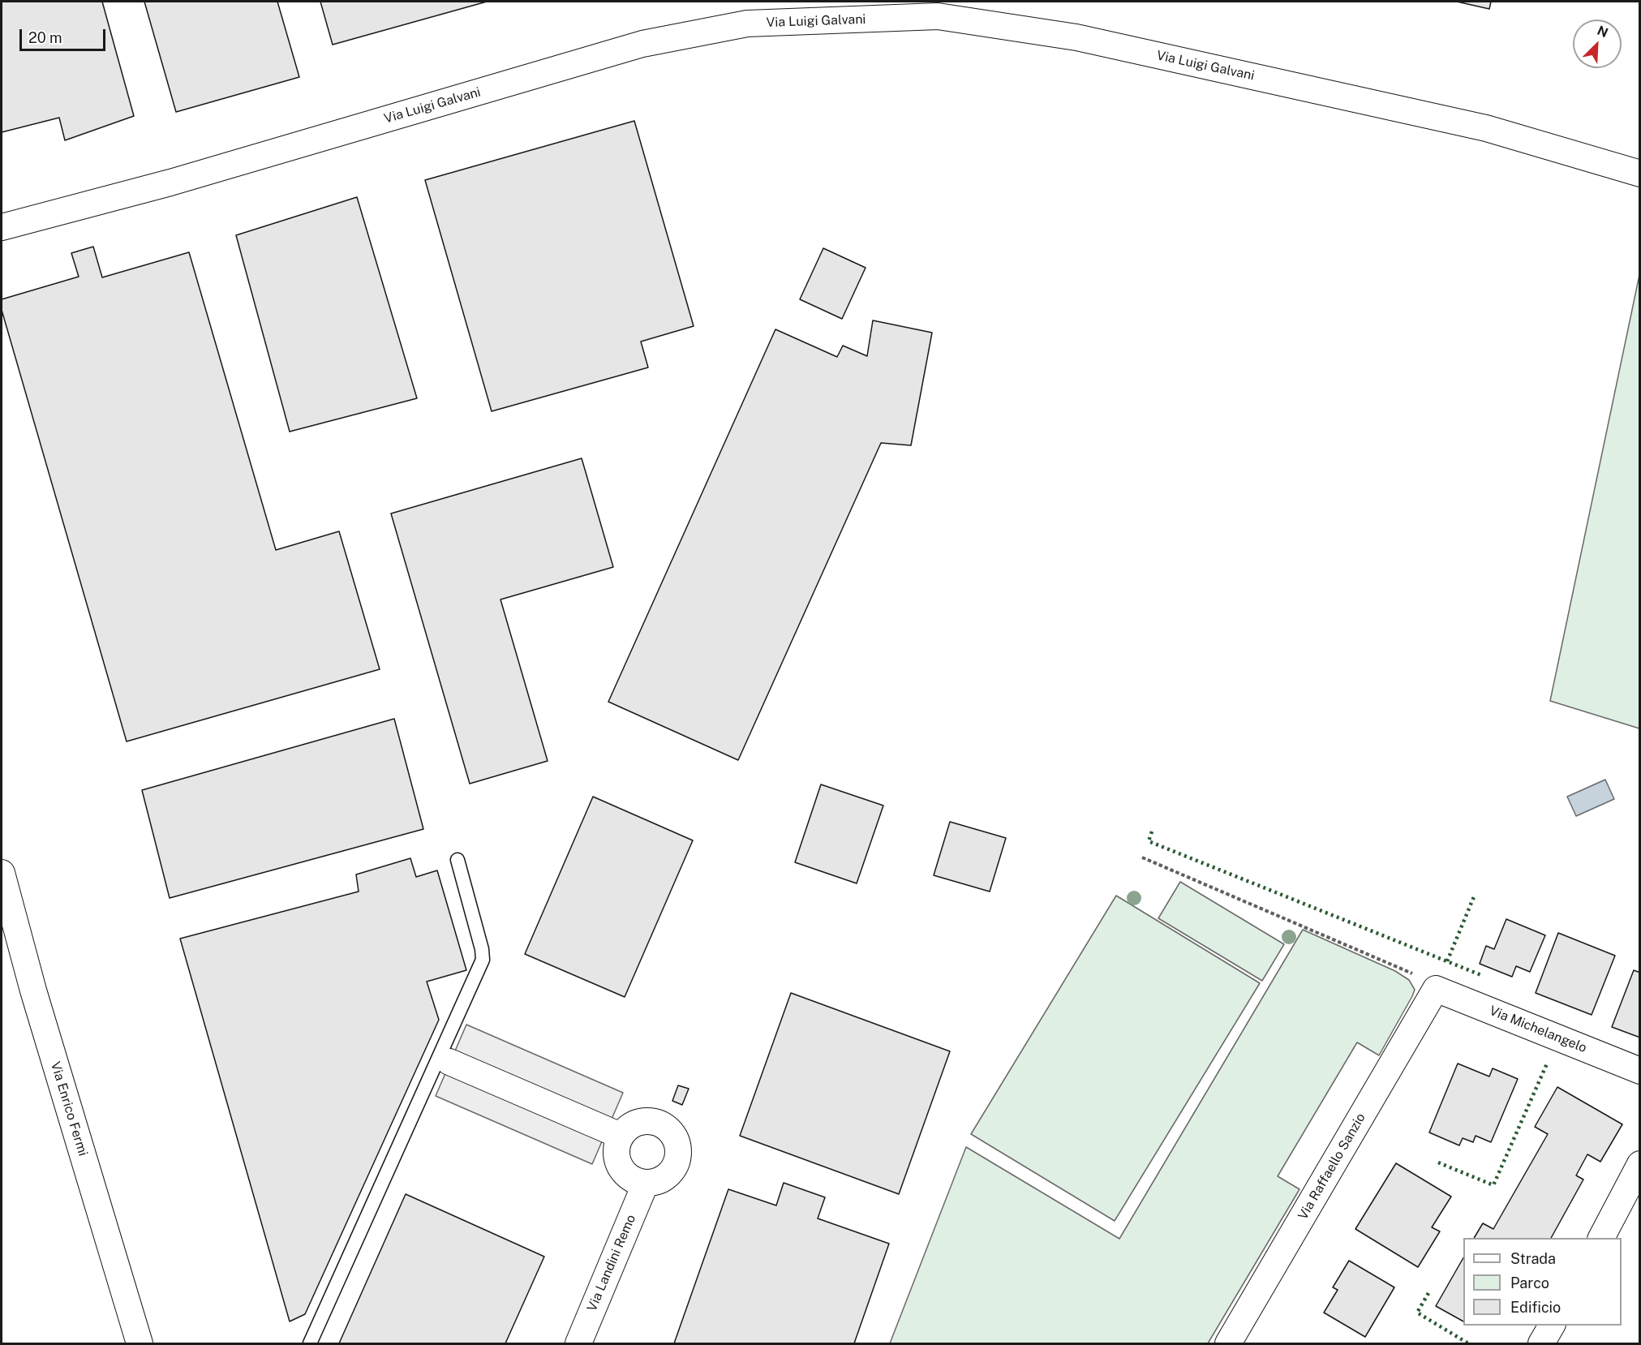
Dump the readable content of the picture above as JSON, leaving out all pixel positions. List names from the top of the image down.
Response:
{
  "streets": {
    "street": [
      "Via Luigi Galvani",
      "Via Michelangelo",
      "Via Enrico Fermi",
      "Via Raffaello Sanzio",
      "Via Landini Remo"
    ]
  },
  "crossings": [
    ["Via Michelangelo", "Via Raffaello Sanzio"]
  ],
  "legend": ["Strada", "Parco", "Edificio"],
  "scale_bar": "20 m",
  "north": "top right"
}
